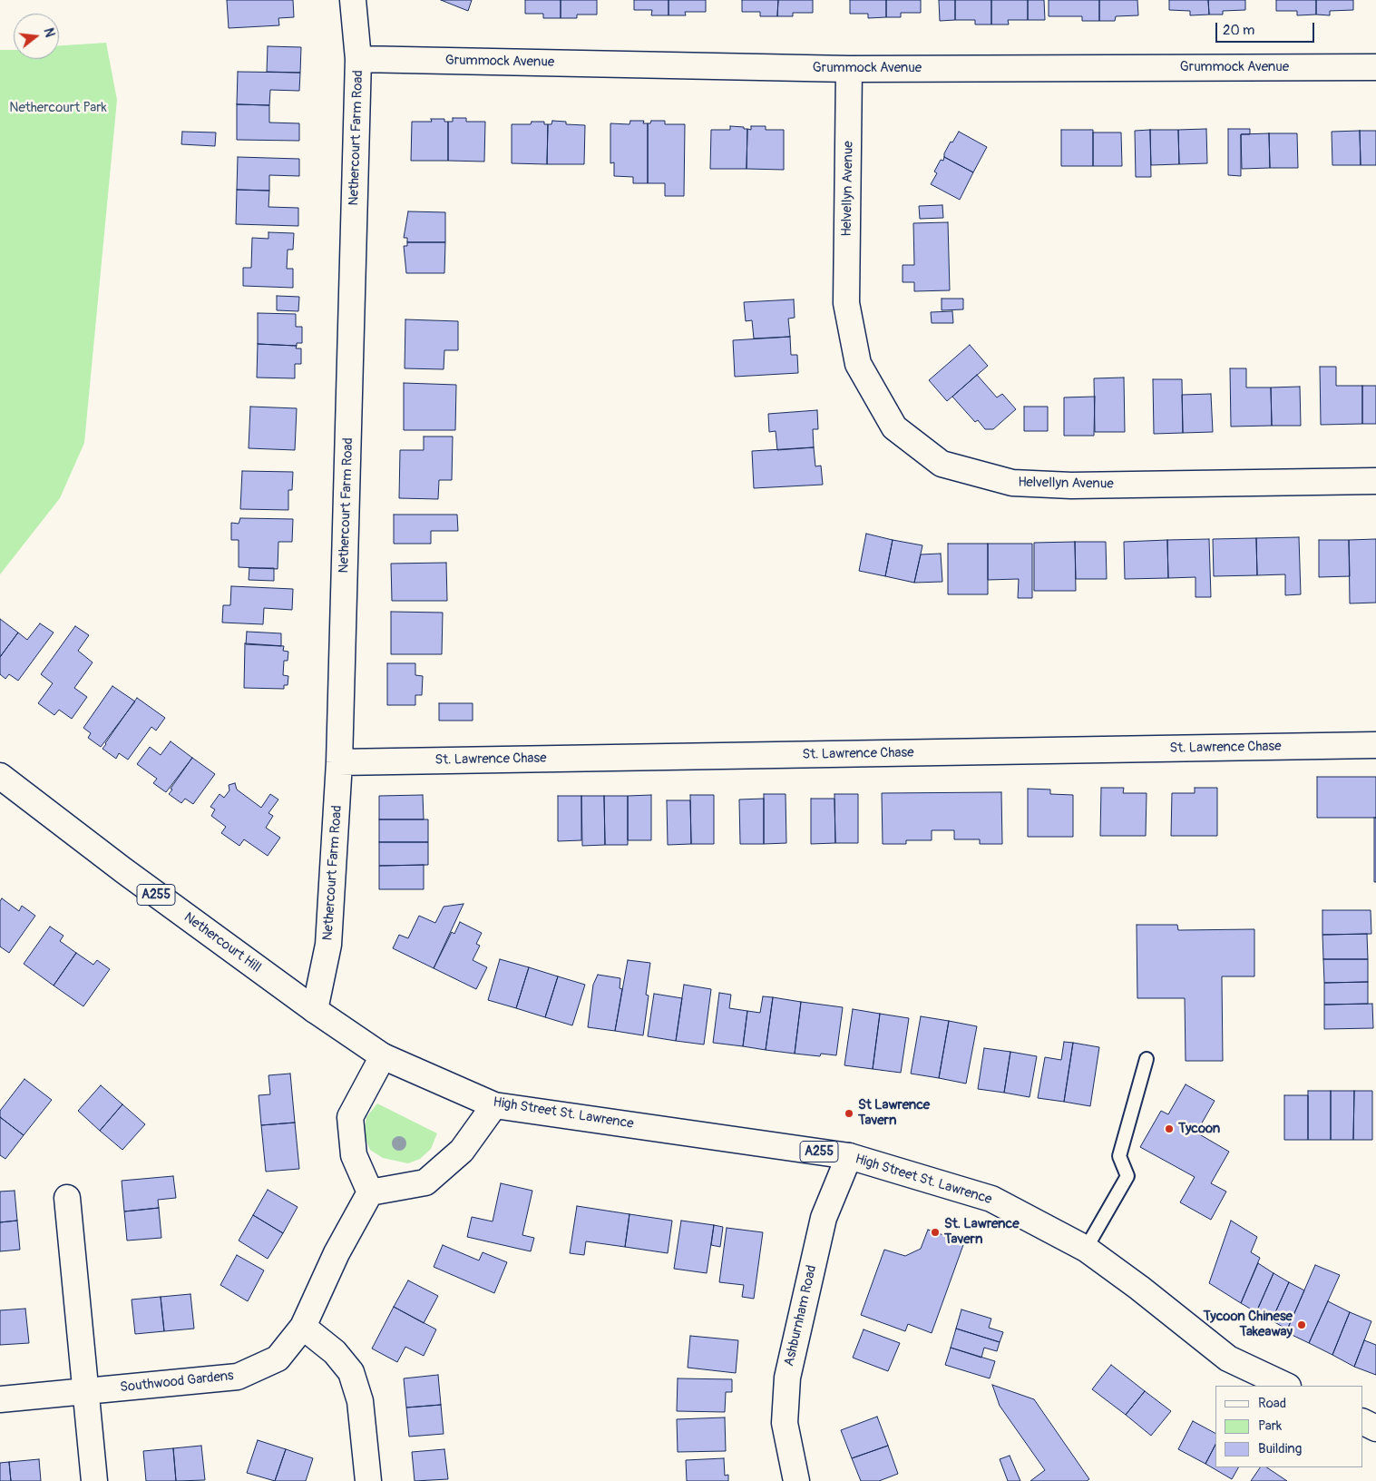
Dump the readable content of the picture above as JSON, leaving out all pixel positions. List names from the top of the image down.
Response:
{
  "streets": {
    "street": [
      "Grummock Avenue",
      "Nethercourt Farm Road",
      "Helvellyn Avenue",
      "St. Lawrence Chase",
      "A255",
      "Nethercourt Hill",
      "High Street St. Lawrence",
      "Ashburnham Road",
      "Southwood Gardens"
    ]
  },
  "crossings": [
    ["Grummock Avenue", "Nethercourt Farm Road"],
    ["Grummock Avenue", "Helvellyn Avenue"],
    ["Nethercourt Farm Road", "St. Lawrence Chase"],
    ["Nethercourt Farm Road", "Nethercourt Hill"],
    ["Nethercourt Farm Road", "High Street St. Lawrence"],
    ["Nethercourt Hill", "High Street St. Lawrence"],
    ["High Street St. Lawrence", "Ashburnham Road"]
  ],
  "parks": ["Nethercourt Park"],
  "places": [
    "St Lawrence Tavern",
    "Tycoon",
    "St. Lawrence Tavern",
    "Tycoon Chinese Takeaway"
  ],
  "legend": ["Road", "Park", "Building"],
  "scale_bar": "20 m",
  "north": "right"
}
